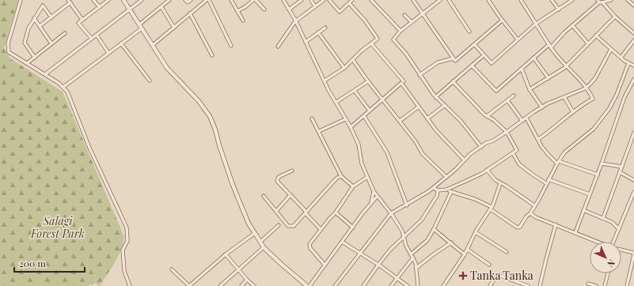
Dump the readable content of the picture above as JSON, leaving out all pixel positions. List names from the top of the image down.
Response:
{
  "parks": ["Salagi Forest Park"],
  "places": {
    "health": ["Tanka Tanka"]
  },
  "scale_bar": "200 m",
  "north": "bottom right"
}
